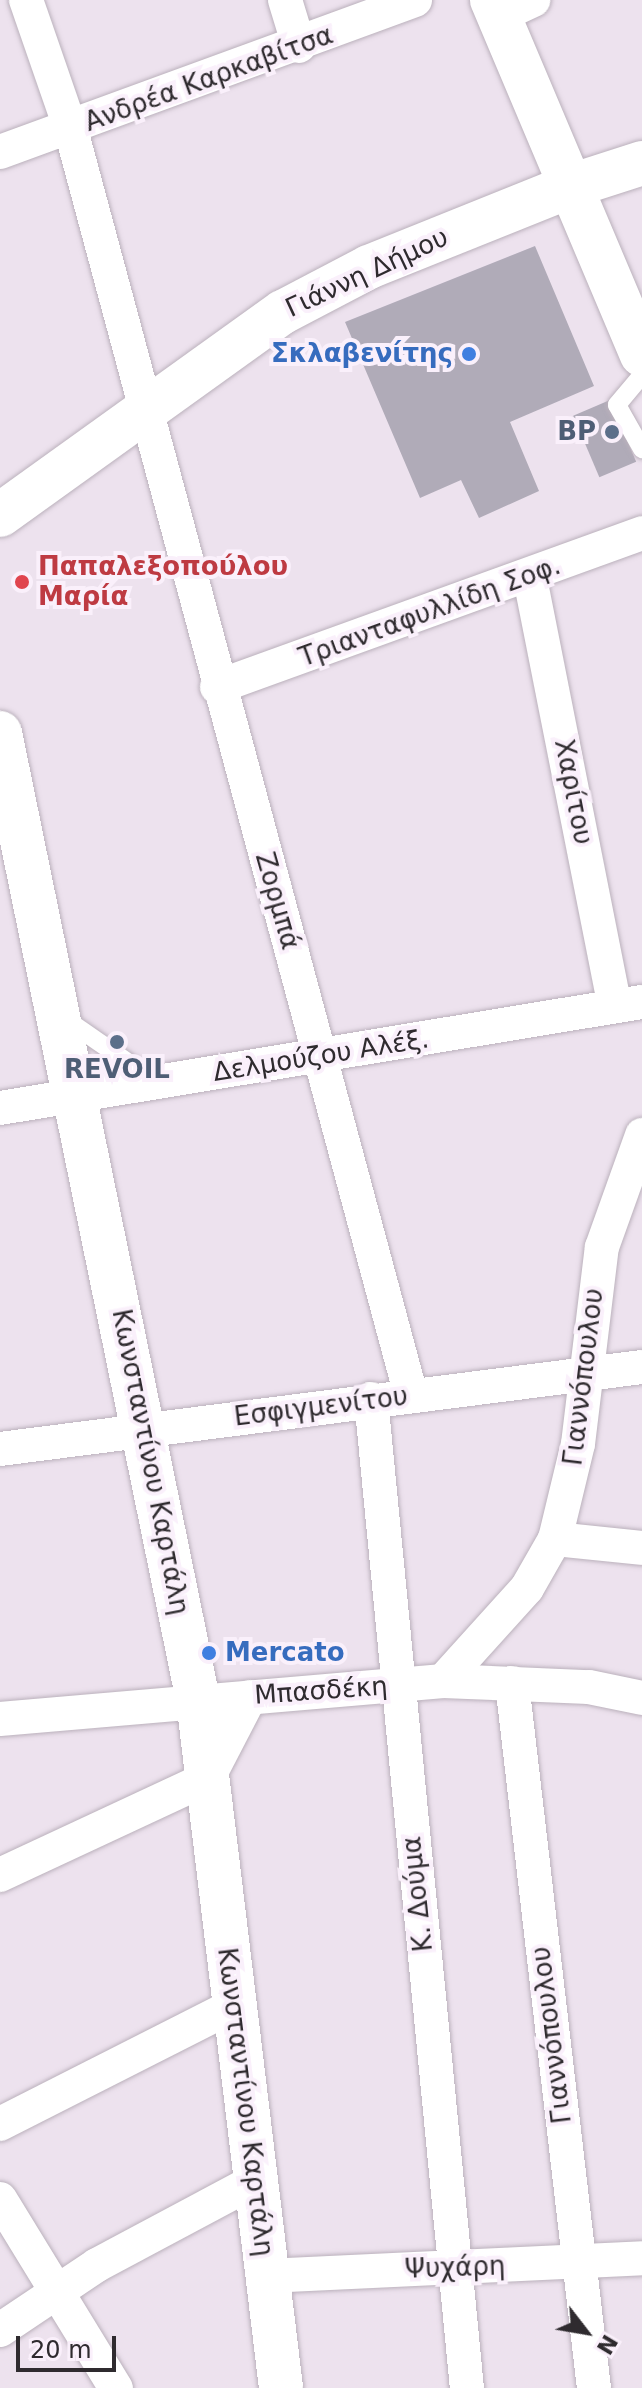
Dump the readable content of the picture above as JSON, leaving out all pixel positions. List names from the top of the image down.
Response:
{
  "streets": {
    "street": [
      "Ανδρέα Καρκαβίτσα",
      "Γιάννη Δήμου",
      "Τριανταφυλλίδη Σοφ.",
      "Χαρίτου",
      "Ζορμπά",
      "Δελμούζου Αλέξ.",
      "Γιαννόπουλου",
      "Εσφιγμενίτου",
      "Κωνσταντίνου Καρτάλη",
      "Μπασδέκη",
      "Κ. Δούμα",
      "Ψυχάρη"
    ]
  },
  "crossings": [
    ["Ανδρέα Καρκαβίτσα", "Ζορμπά"],
    ["Γιάννη Δήμου", "Ζορμπά"],
    ["Τριανταφυλλίδη Σοφ.", "Χαρίτου"],
    ["Τριανταφυλλίδη Σοφ.", "Ζορμπά"],
    ["Χαρίτου", "Δελμούζου Αλέξ."],
    ["Ζορμπά", "Δελμούζου Αλέξ."],
    ["Ζορμπά", "Εσφιγμενίτου"],
    ["Δελμούζου Αλέξ.", "Κωνσταντίνου Καρτάλη"],
    ["Γιαννόπουλου", "Εσφιγμενίτου"],
    ["Γιαννόπουλου", "Μπασδέκη"],
    ["Γιαννόπουλου", "Ψυχάρη"],
    ["Εσφιγμενίτου", "Κωνσταντίνου Καρτάλη"],
    ["Εσφιγμενίτου", "Κ. Δούμα"],
    ["Κωνσταντίνου Καρτάλη", "Μπασδέκη"],
    ["Κωνσταντίνου Καρτάλη", "Ψυχάρη"],
    ["Μπασδέκη", "Κ. Δούμα"],
    ["Κ. Δούμα", "Ψυχάρη"]
  ],
  "places": [
    "Σκλαβενίτης",
    "BP",
    "Παπαλεξοπούλου Μαρία",
    "REVOIL",
    "Mercato"
  ],
  "scale_bar": "20 m",
  "north": "bottom right"
}
